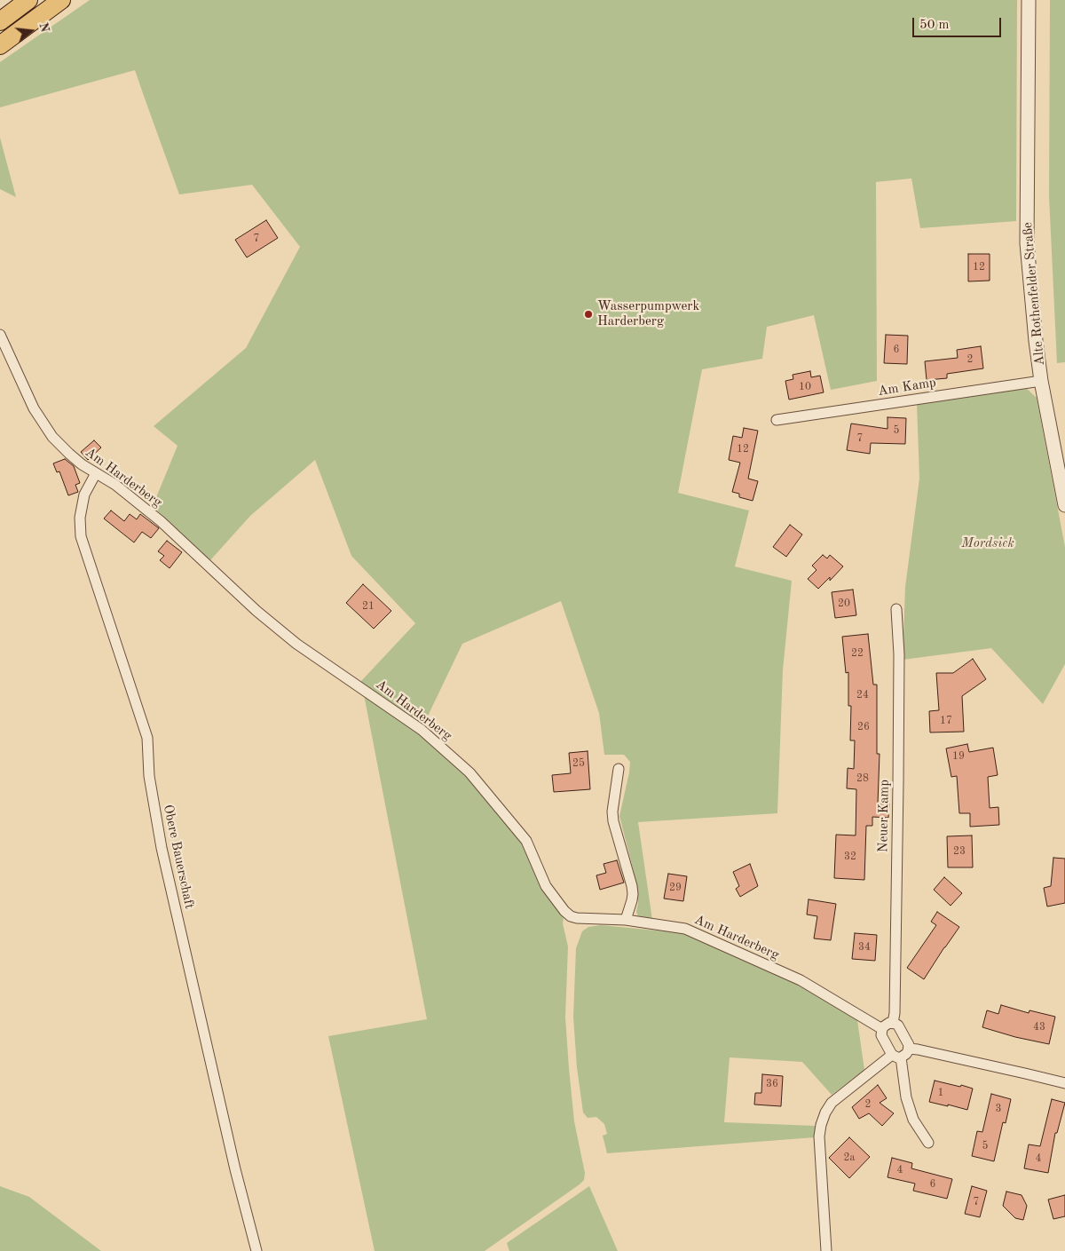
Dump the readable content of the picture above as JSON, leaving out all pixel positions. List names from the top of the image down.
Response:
{
  "streets": {
    "street": [
      "Alte Rothenfelder Straße",
      "Am Kamp",
      "Am Harderberg",
      "Neuer Kamp",
      "Obere Bauerschaft"
    ]
  },
  "crossings": [
    ["Alte Rothenfelder Straße", "Am Kamp"],
    ["Am Harderberg", "Neuer Kamp"],
    ["Am Harderberg", "Obere Bauerschaft"]
  ],
  "parks": ["Mordsiek"],
  "places": ["Wasserpumpwerk Harderberg"],
  "house_numbers": [
    "7",
    "12",
    "6",
    "2",
    "10",
    "5",
    "7",
    "12",
    "20",
    "21",
    "22",
    "24",
    "17",
    "26",
    "19",
    "25",
    "28",
    "23",
    "32",
    "29",
    "34",
    "43",
    "36",
    "1",
    "2",
    "3",
    "5",
    "2a",
    "4",
    "4",
    "6",
    "7"
  ],
  "scale_bar": "50 m",
  "north": "right"
}
